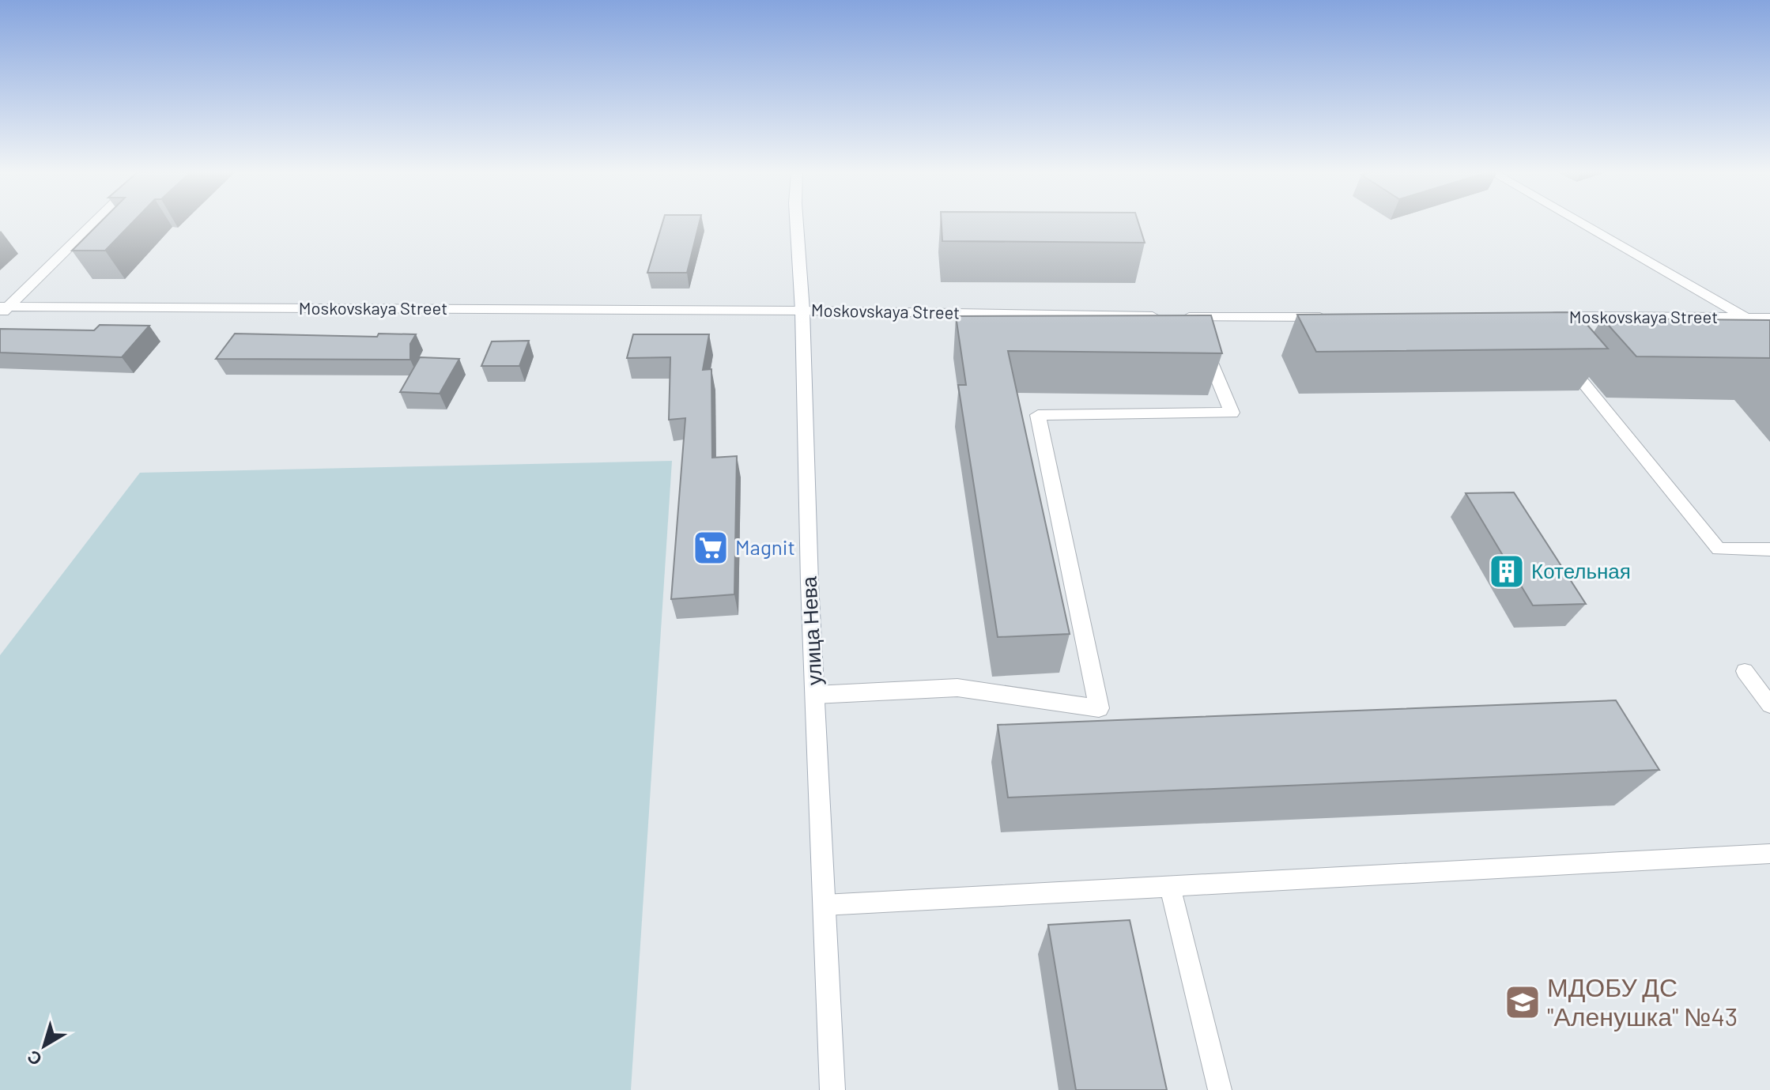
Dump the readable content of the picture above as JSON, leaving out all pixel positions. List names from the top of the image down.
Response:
{
  "streets": {
    "street": ["Moskovskaya Street", "улица Нева"]
  },
  "crossings": [
    ["Moskovskaya Street", "улица Нева"]
  ],
  "places": {
    "supermarket": ["Magnit"],
    "building": ["Котельная"],
    "school or university": ["МДОБУ ДС \"Аленушка\" №43"]
  },
  "north": "bottom left"
}
